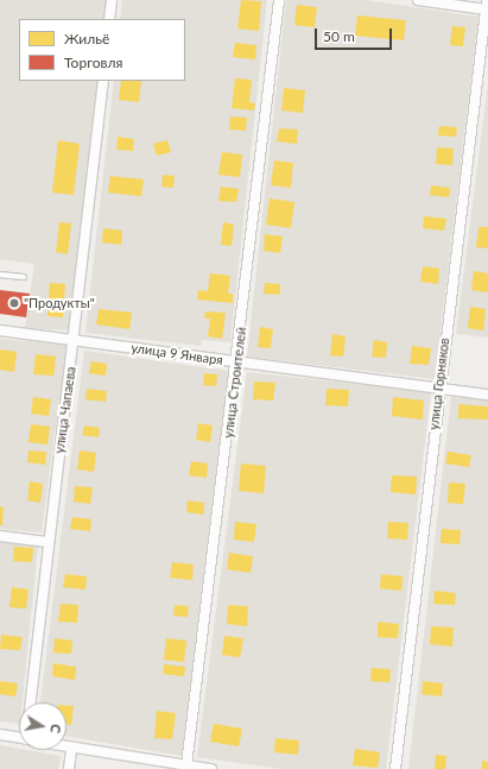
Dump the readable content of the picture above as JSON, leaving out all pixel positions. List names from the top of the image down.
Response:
{
  "streets": {
    "street": [
      "улица 9 Января",
      "улица Строителей",
      "улица Горняков",
      "улица Чапаева"
    ]
  },
  "crossings": [
    ["улица 9 Января", "улица Строителей"],
    ["улица 9 Января", "улица Горняков"],
    ["улица 9 Января", "улица Чапаева"]
  ],
  "places": ["\"Продукты\""],
  "legend": ["Жильё", "Торговля"],
  "scale_bar": "50 m",
  "north": "right"
}
